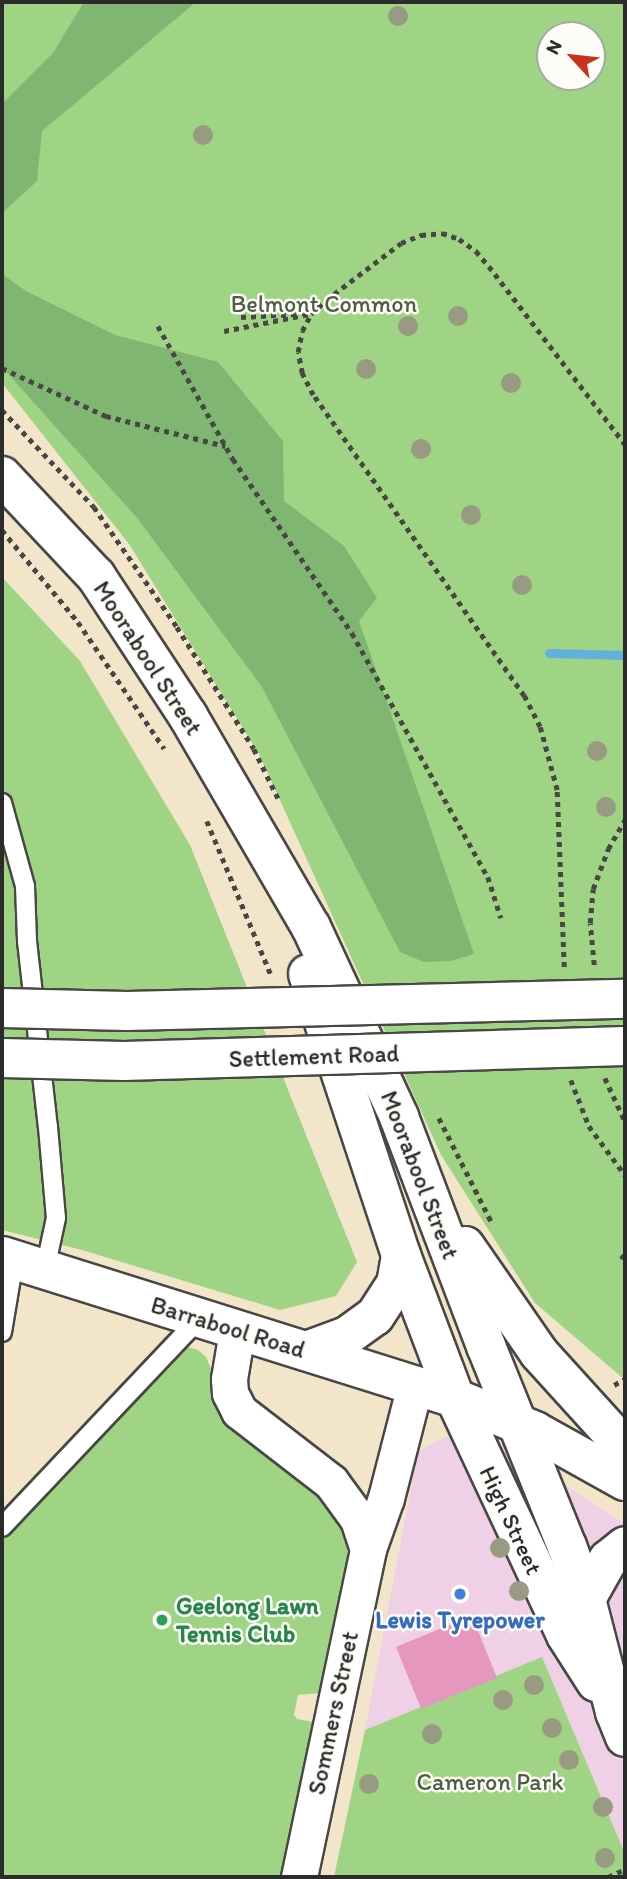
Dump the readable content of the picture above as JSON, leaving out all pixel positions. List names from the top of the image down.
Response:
{
  "streets": {
    "main road": [
      "Moorabool Street",
      "Settlement Road",
      "Barrabool Road",
      "High Street"
    ],
    "street": ["Sommers Street"]
  },
  "crossings": [
    ["Moorabool Street", "Barrabool Road"],
    ["Moorabool Street", "High Street"],
    ["Barrabool Road", "High Street"],
    ["Barrabool Road", "Sommers Street"]
  ],
  "parks": ["Belmont Common", "Cameron Park"],
  "places": ["Lewis Tyrepower", "Geelong Lawn Tennis Club"],
  "north": "top left"
}
